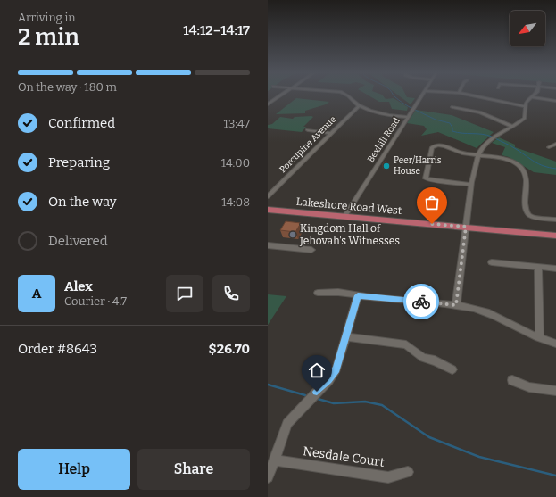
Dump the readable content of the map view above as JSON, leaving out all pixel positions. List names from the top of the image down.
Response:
{
  "streets": {
    "main road": ["Lakeshore Road West"],
    "street": ["Bexhill Road", "Porcupine Avenue", "Nesdale Court"]
  },
  "crossings": [
    ["Bexhill Road", "Lakeshore Road West"]
  ],
  "places": ["Peer/Harris House", "Kingdom Hall of Jehovah's Witnesses"],
  "north": "bottom left",
  "page": {
    "heading": ["2 min", "Arriving in", "14:12–14:17"],
    "panel": [
      "Alex",
      "Courier · 4.7",
      "Order #8643",
      "$26.70"
    ],
    "bar": "On the way · 180 m",
    "list": [
      ["Confirmed", "13:47"],
      ["Preparing", "14:00"],
      ["On the way", "14:08"],
      "Delivered"
    ],
    "round": "A",
    "buttons": ["Help", "Share"]
  }
}
